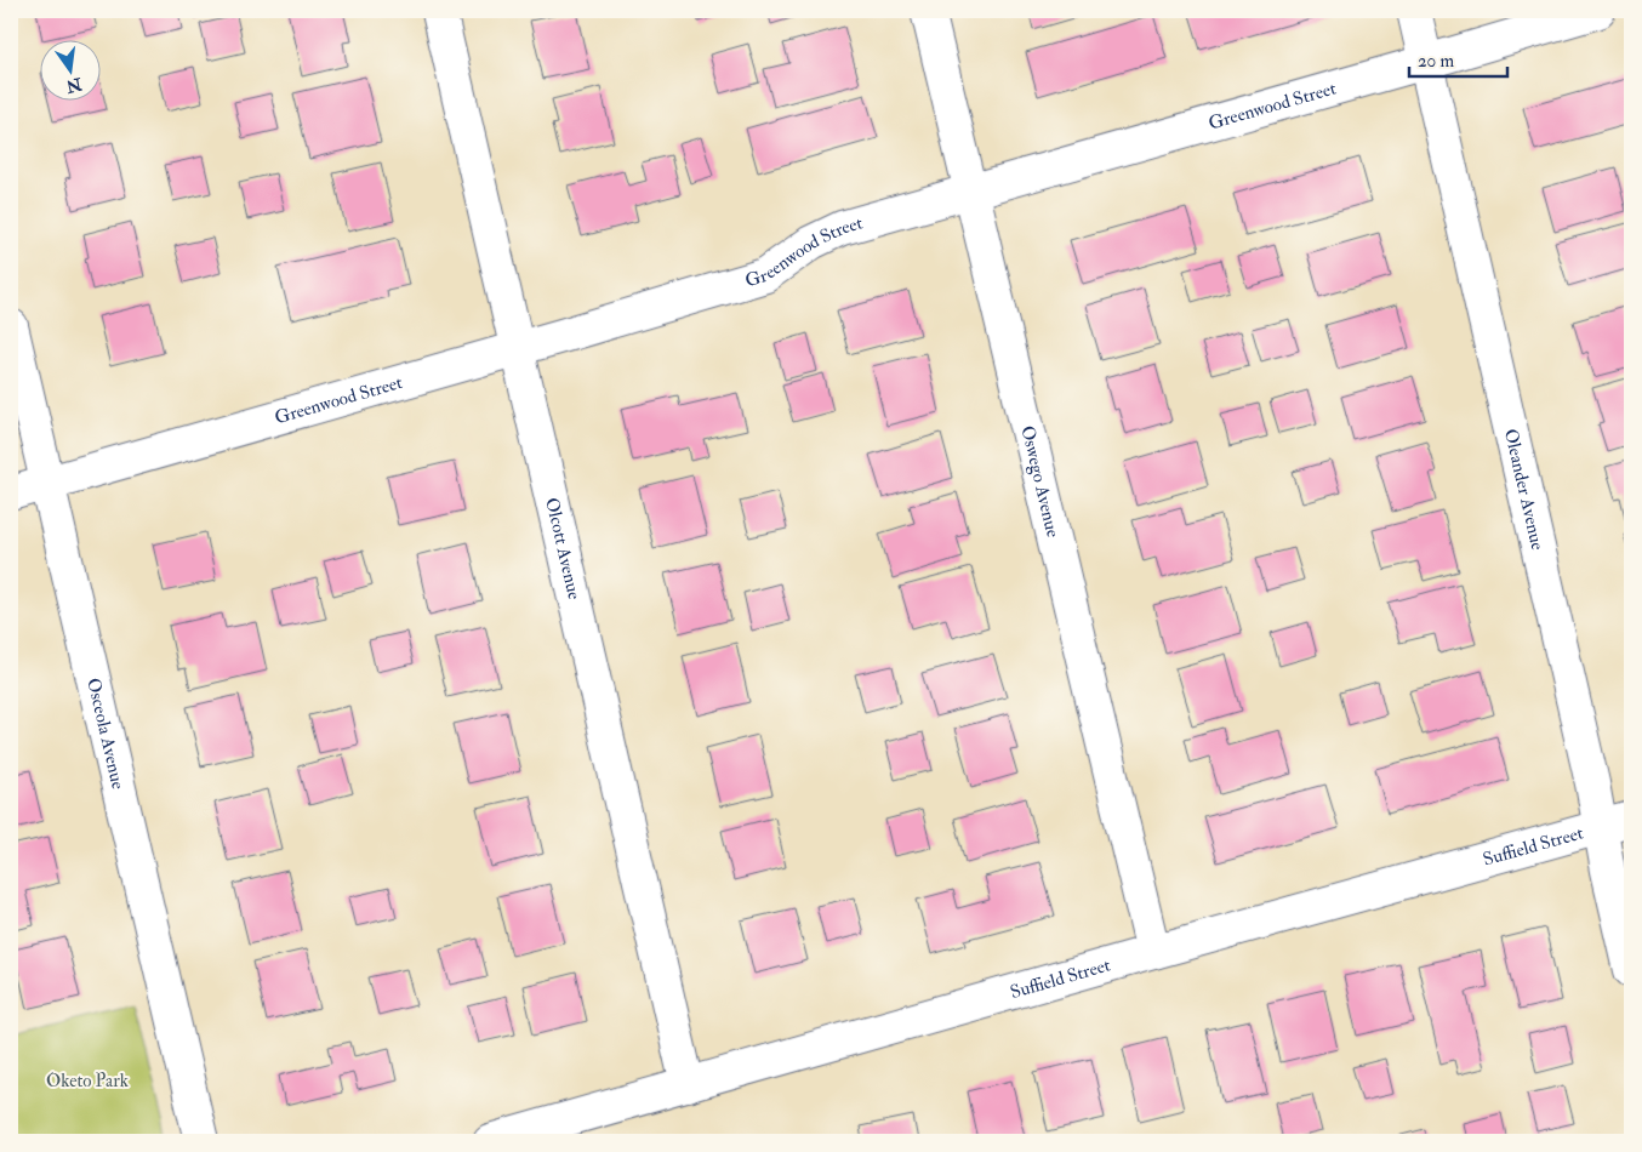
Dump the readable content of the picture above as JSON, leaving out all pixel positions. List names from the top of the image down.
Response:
{
  "streets": {
    "street": [
      "Greenwood Street",
      "Oswego Avenue",
      "Oleander Avenue",
      "Olcott Avenue",
      "Osceola Avenue",
      "Suffield Street"
    ]
  },
  "crossings": [
    ["Greenwood Street", "Oswego Avenue"],
    ["Greenwood Street", "Oleander Avenue"],
    ["Greenwood Street", "Olcott Avenue"],
    ["Greenwood Street", "Osceola Avenue"],
    ["Oswego Avenue", "Suffield Street"],
    ["Oleander Avenue", "Suffield Street"],
    ["Olcott Avenue", "Suffield Street"]
  ],
  "parks": ["Oketo Park"],
  "scale_bar": "20 m",
  "north": "bottom"
}
